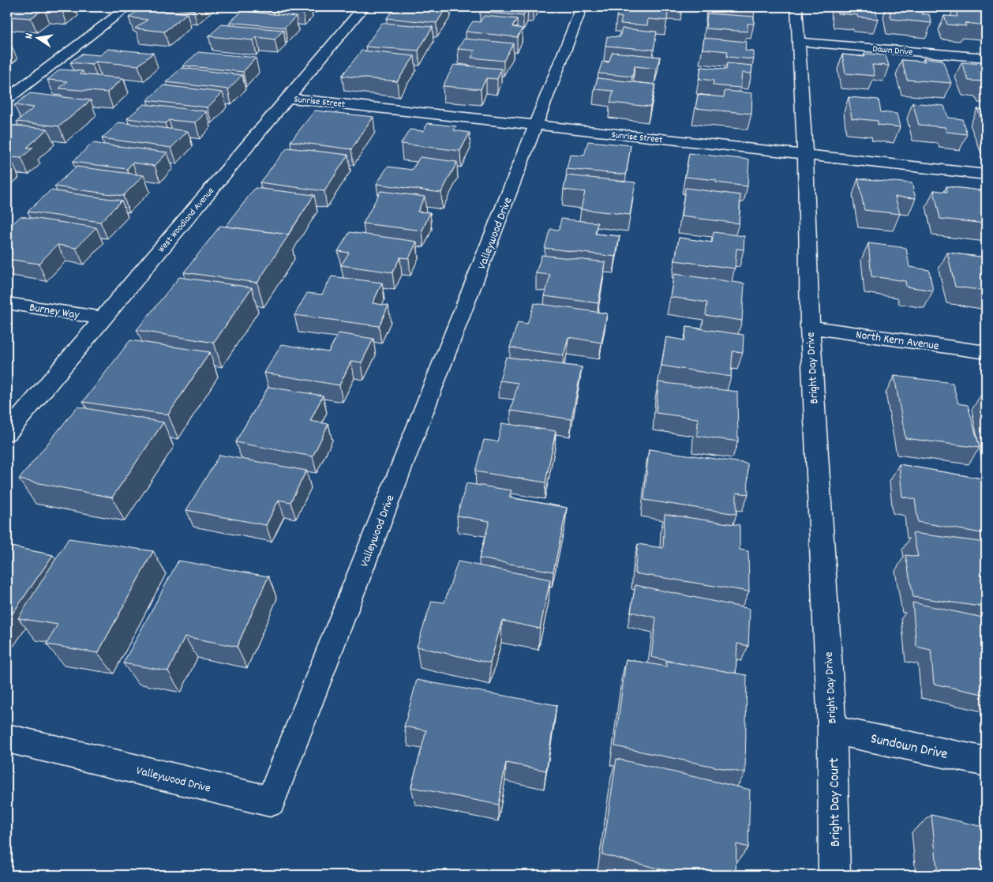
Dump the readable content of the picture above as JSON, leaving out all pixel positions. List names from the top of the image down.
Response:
{
  "streets": {
    "street": [
      "Dawn Drive",
      "Sunrise Street",
      "West Woodland Avenue",
      "Valleywood Drive",
      "Burney Way",
      "North Kern Avenue",
      "Bright Day Drive",
      "Sundown Drive",
      "Bright Day Court"
    ]
  },
  "crossings": [
    ["Dawn Drive", "Bright Day Drive"],
    ["Sunrise Street", "West Woodland Avenue"],
    ["Sunrise Street", "Valleywood Drive"],
    ["Sunrise Street", "Bright Day Drive"],
    ["West Woodland Avenue", "Burney Way"],
    ["North Kern Avenue", "Bright Day Drive"],
    ["Bright Day Drive", "Sundown Drive"],
    ["Bright Day Drive", "Bright Day Court"],
    ["Sundown Drive", "Bright Day Court"]
  ],
  "north": "left"
}
